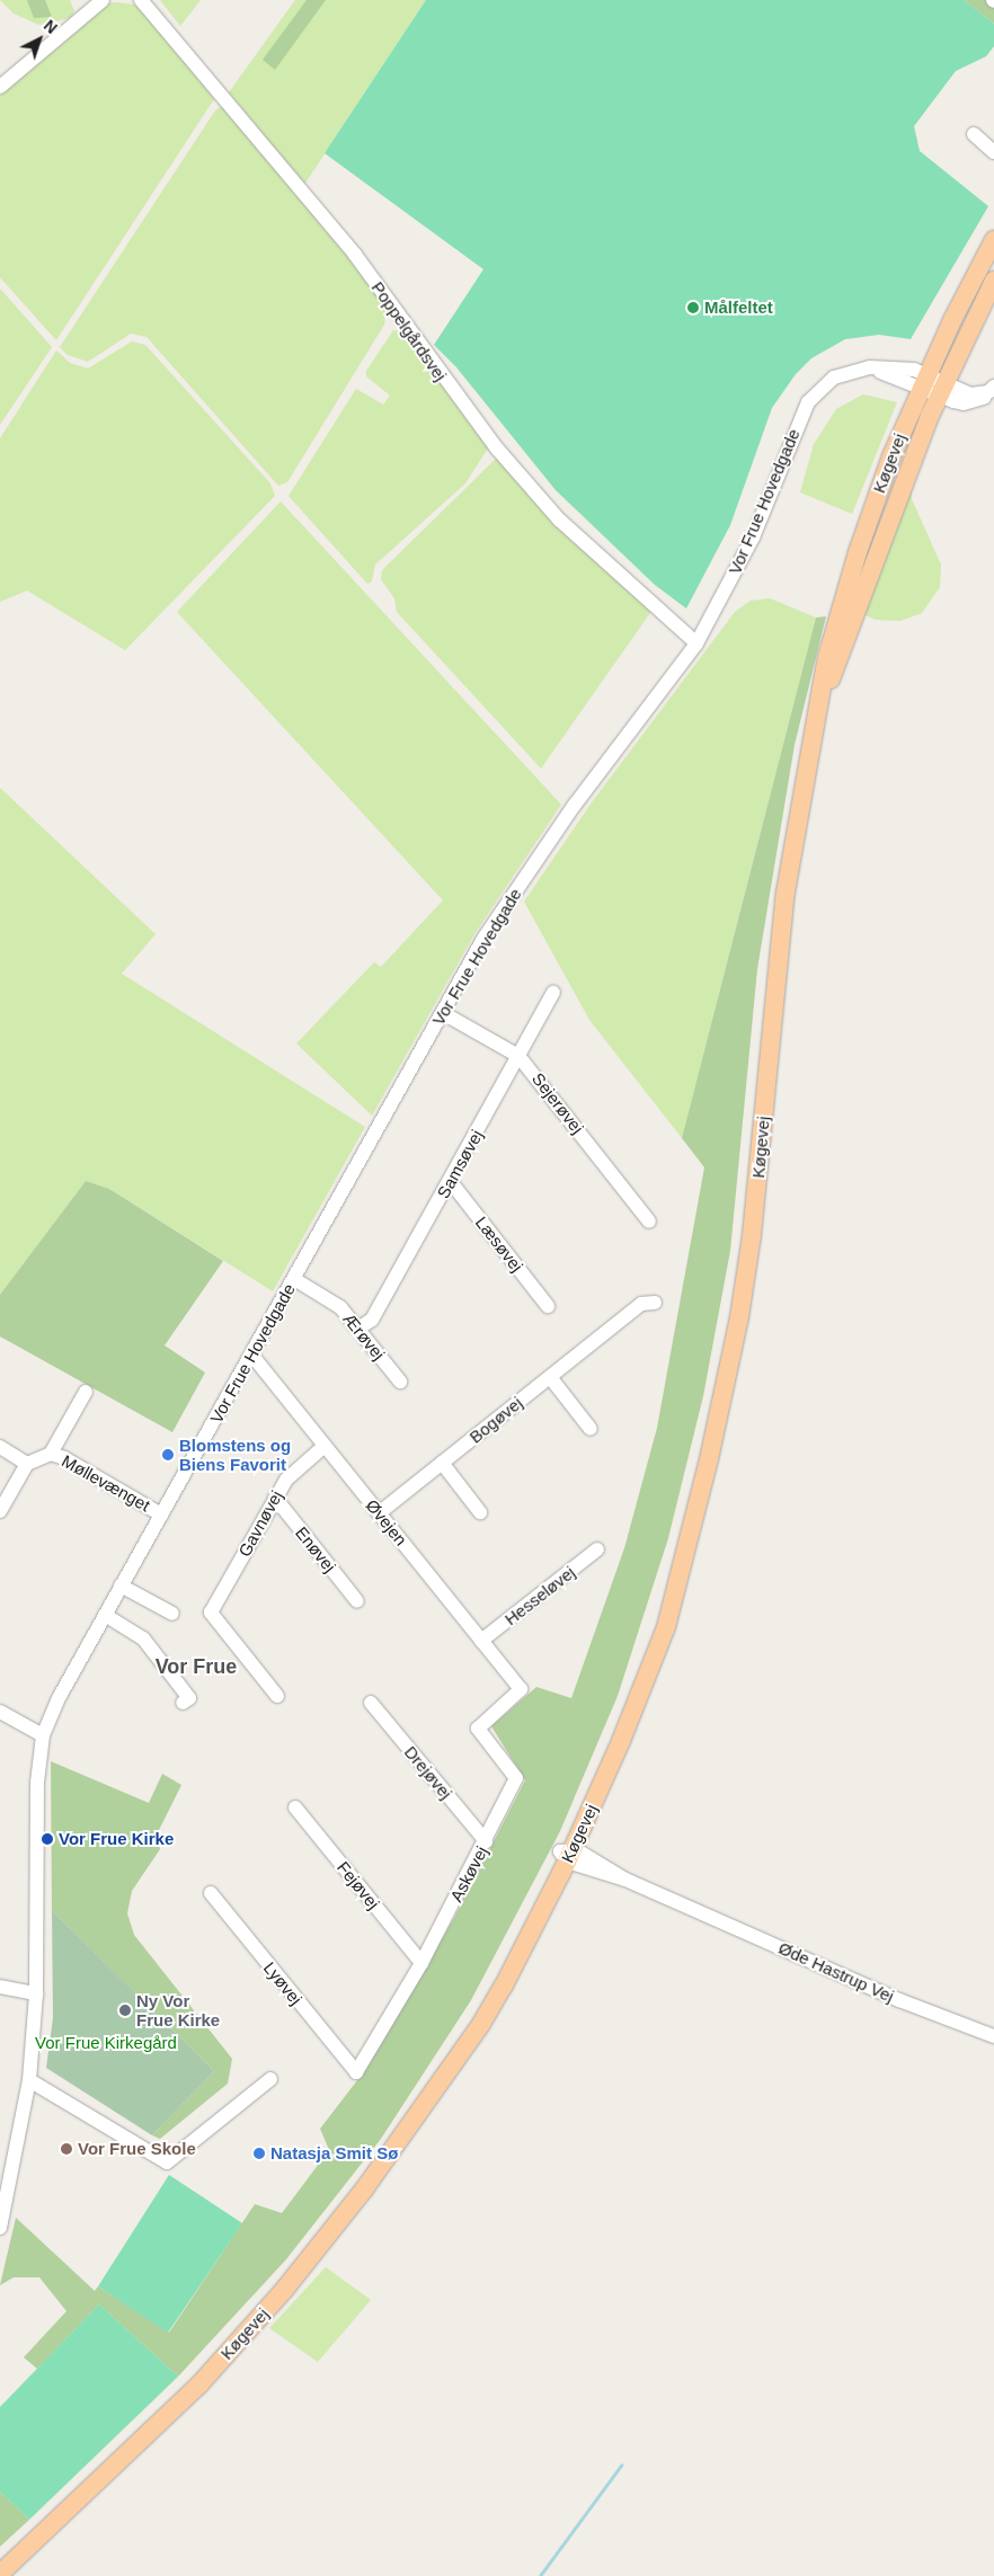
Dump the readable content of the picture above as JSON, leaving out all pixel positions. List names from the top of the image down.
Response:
{
  "streets": {
    "main road": ["Køgevej"],
    "street": [
      "Poppelgårdsvej",
      "Vor Frue Hovedgade",
      "Sejerøvej",
      "Samsøvej",
      "Læsøvej",
      "Ærøvej",
      "Bogøvej",
      "Møllevænget",
      "Øvejen",
      "Gavnøvej",
      "Enøvej",
      "Hesseløvej",
      "Drejøvej",
      "Askøvej",
      "Fejøvej",
      "Øde Hastrup Vej",
      "Lyøvej"
    ]
  },
  "crossings": [
    ["Poppelgårdsvej", "Vor Frue Hovedgade"],
    ["Køgevej", "Vor Frue Hovedgade"],
    ["Køgevej", "Øde Hastrup Vej"],
    ["Vor Frue Hovedgade", "Sejerøvej"],
    ["Vor Frue Hovedgade", "Ærøvej"],
    ["Vor Frue Hovedgade", "Møllevænget"],
    ["Vor Frue Hovedgade", "Øvejen"],
    ["Sejerøvej", "Samsøvej"],
    ["Samsøvej", "Læsøvej"],
    ["Samsøvej", "Ærøvej"],
    ["Bogøvej", "Øvejen"],
    ["Øvejen", "Gavnøvej"],
    ["Øvejen", "Hesseløvej"],
    ["Øvejen", "Askøvej"],
    ["Gavnøvej", "Enøvej"],
    ["Drejøvej", "Askøvej"],
    ["Askøvej", "Fejøvej"],
    ["Askøvej", "Lyøvej"]
  ],
  "districts": ["Vor Frue"],
  "parks": ["Vor Frue Kirkegård"],
  "places": [
    "Målfeltet",
    "Blomstens og Biens Favorit",
    "Vor Frue Kirke",
    "Ny Vor Frue Kirke",
    "Vor Frue Skole",
    "Natasja Smit Sø"
  ],
  "north": "top right"
}
